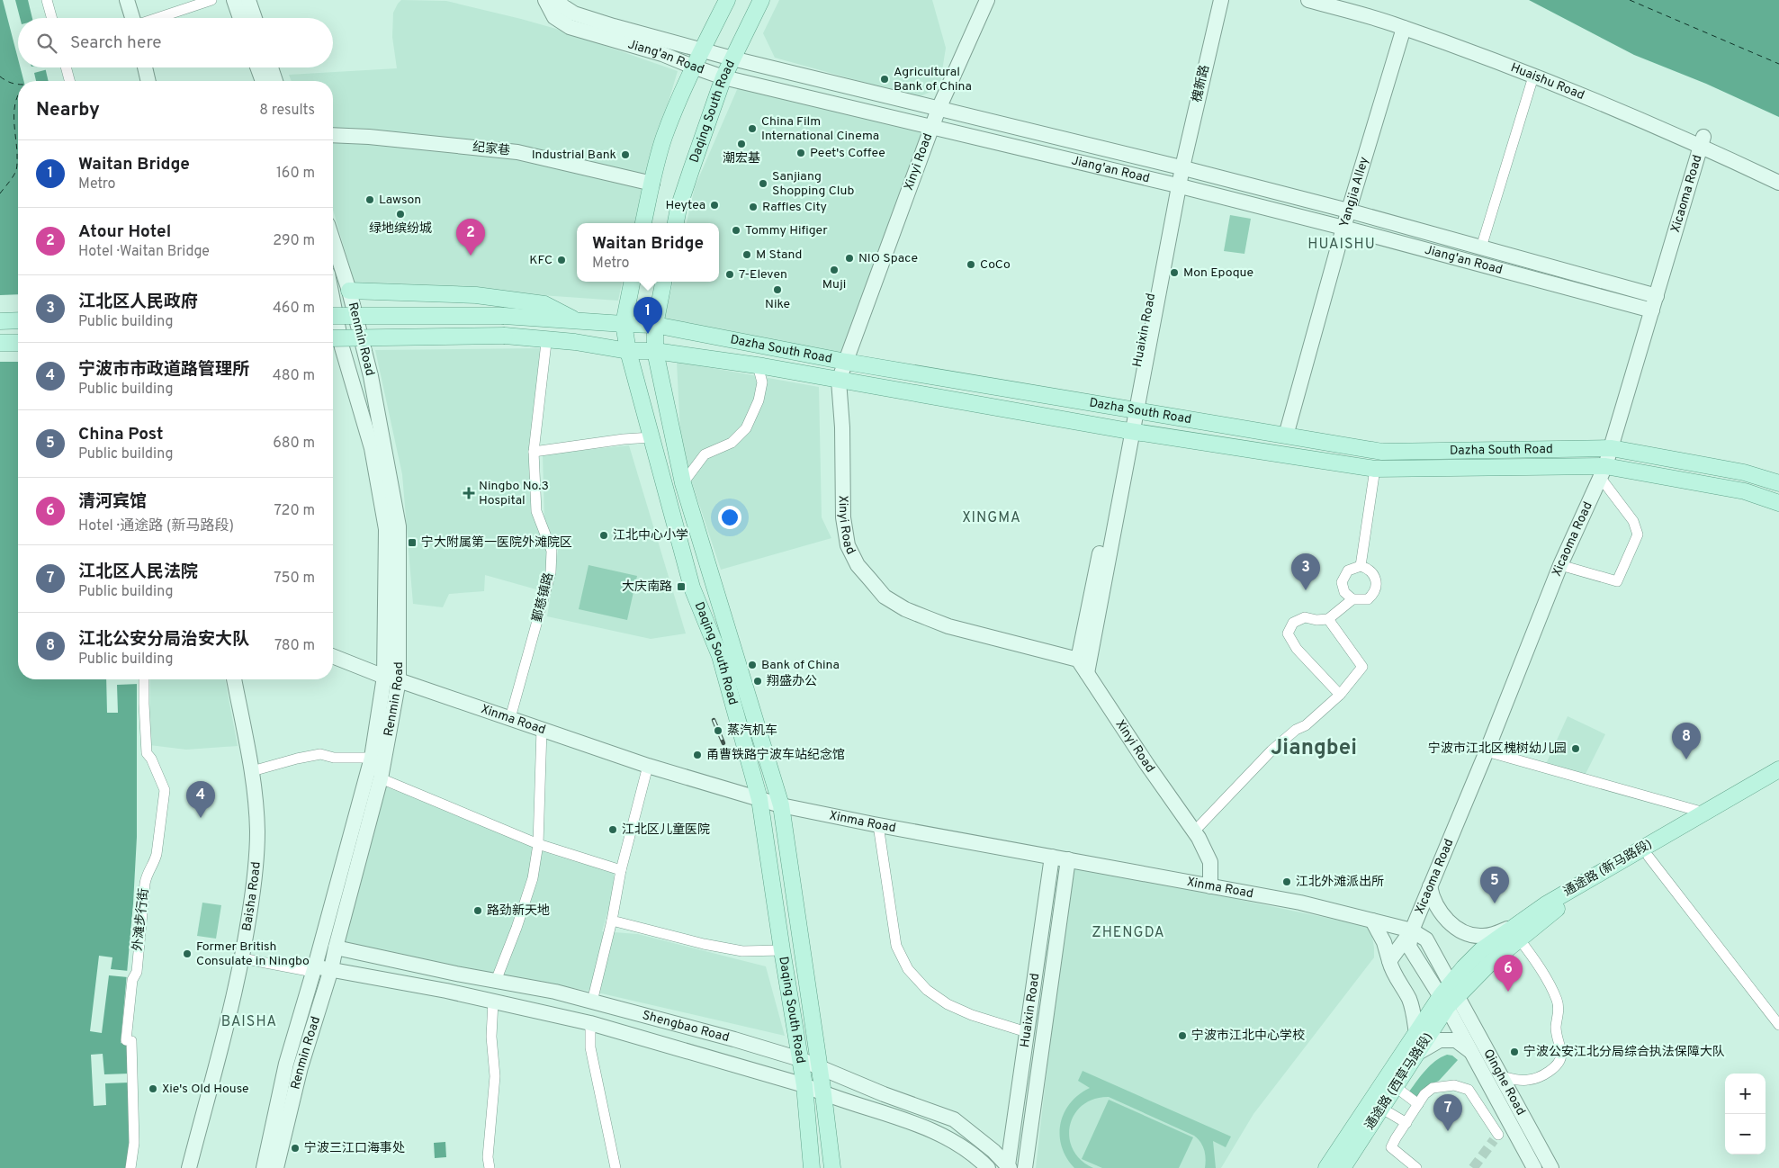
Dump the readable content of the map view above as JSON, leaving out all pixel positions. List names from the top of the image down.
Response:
{
  "streets": {
    "main road": [
      "Daqing South Road",
      "Dazha South Road",
      "通途路 (新马路段)",
      "通途路 (西草马路段)"
    ],
    "street": [
      "Jiang'an Road",
      "Huaishu Road",
      "槐新路",
      "纪家巷",
      "Xinyi Road",
      "Yangjia Alley",
      "Xicaoma Road",
      "Huaixin Road",
      "Renmin Road",
      "鄞慈镇路",
      "Xinma Road",
      "Baisha Road",
      "外滩步行街",
      "Shengbao Road",
      "Qinghe Road"
    ]
  },
  "crossings": [
    ["Jiang'an Road", "槐新路"],
    ["Jiang'an Road", "Daqing South Road"],
    ["Jiang'an Road", "Xinyi Road"],
    ["Jiang'an Road", "Yangjia Alley"],
    ["Jiang'an Road", "Xicaoma Road"],
    ["Jiang'an Road", "Huaixin Road"],
    ["Huaishu Road", "Yangjia Alley"],
    ["Huaishu Road", "Xicaoma Road"],
    ["槐新路", "Huaixin Road"],
    ["Daqing South Road", "Dazha South Road"],
    ["Daqing South Road", "Xinma Road"],
    ["Daqing South Road", "Shengbao Road"],
    ["Xinyi Road", "Huaixin Road"],
    ["Xinyi Road", "Dazha South Road"],
    ["Xinyi Road", "Xinma Road"],
    ["Yangjia Alley", "Dazha South Road"],
    ["Xicaoma Road", "Dazha South Road"],
    ["Xicaoma Road", "Xinma Road"],
    ["Huaixin Road", "Dazha South Road"],
    ["Huaixin Road", "Xinma Road"],
    ["Huaixin Road", "Shengbao Road"],
    ["Renmin Road", "Xinma Road"],
    ["Renmin Road", "Shengbao Road"],
    ["鄞慈镇路", "Xinma Road"],
    ["通途路 (新马路段)", "通途路 (西草马路段)"],
    ["通途路 (新马路段)", "Qinghe Road"],
    ["通途路 (西草马路段)", "Qinghe Road"]
  ],
  "districts": [
    "HUAISHU",
    "XINGMA",
    "Jiangbei",
    "ZHENGDA",
    "BAISHA"
  ],
  "places": {
    "other": [
      "Agricultural Bank of China",
      "China Film International Cinema",
      "潮宏基",
      "Peet's Coffee",
      "Industrial Bank",
      "Sanjiang Shopping Club",
      "Lawson",
      "Heytea",
      "Raffles City",
      "绿地缤纷城",
      "Tommy Hifiger",
      "M Stand",
      "NIO Space",
      "KFC",
      "CoCo",
      "Muji",
      "Mon Epoque",
      "7-Eleven",
      "Nike",
      "江北中心小学",
      "Bank of China",
      "翔盛办公",
      "蒸汽机车",
      "宁波市江北区槐树幼儿园",
      "甬曹铁路宁波车站纪念馆",
      "江北区儿童医院",
      "江北外滩派出所",
      "路劲新天地",
      "Former British Consulate in Ningbo",
      "宁波市江北中心学校",
      "宁波公安江北分局综合执法保障大队",
      "Xie's Old House",
      "宁波三江口海事处"
    ],
    "health": ["Ningbo No.3 Hospital"],
    "transit": ["宁大附属第一医院外滩院区", "大庆南路"]
  },
  "page": {
    "search": "Search here",
    "heading": ["Nearby", "8 results"],
    "list": [
      {
        "mark": "1",
        "name": "Waitan Bridge",
        "note": "Metro",
        "value": "160 m"
      },
      {
        "mark": "2",
        "name": "Atour Hotel",
        "note": "Hotel · Waitan Bridge",
        "value": "290 m"
      },
      {
        "mark": "3",
        "name": "江北区人民政府",
        "note": "Public building",
        "value": "460 m"
      },
      {
        "mark": "4",
        "name": "宁波市市政道路管理所",
        "note": "Public building",
        "value": "480 m"
      },
      {
        "mark": "5",
        "name": "China Post",
        "note": "Public building",
        "value": "680 m"
      },
      {
        "mark": "6",
        "name": "清河宾馆",
        "note": "Hotel · 通途路 (新马路段)",
        "value": "720 m"
      },
      {
        "mark": "7",
        "name": "江北区人民法院",
        "note": "Public building",
        "value": "750 m"
      },
      {
        "mark": "8",
        "name": "江北公安分局治安大队",
        "note": "Public building",
        "value": "780 m"
      }
    ],
    "pins": [
      "2",
      "1",
      "3",
      "8",
      "4",
      "5",
      "6",
      "7"
    ],
    "popup": ["Waitan Bridge", "Metro"],
    "map_buttons": ["+", "−"]
  }
}
